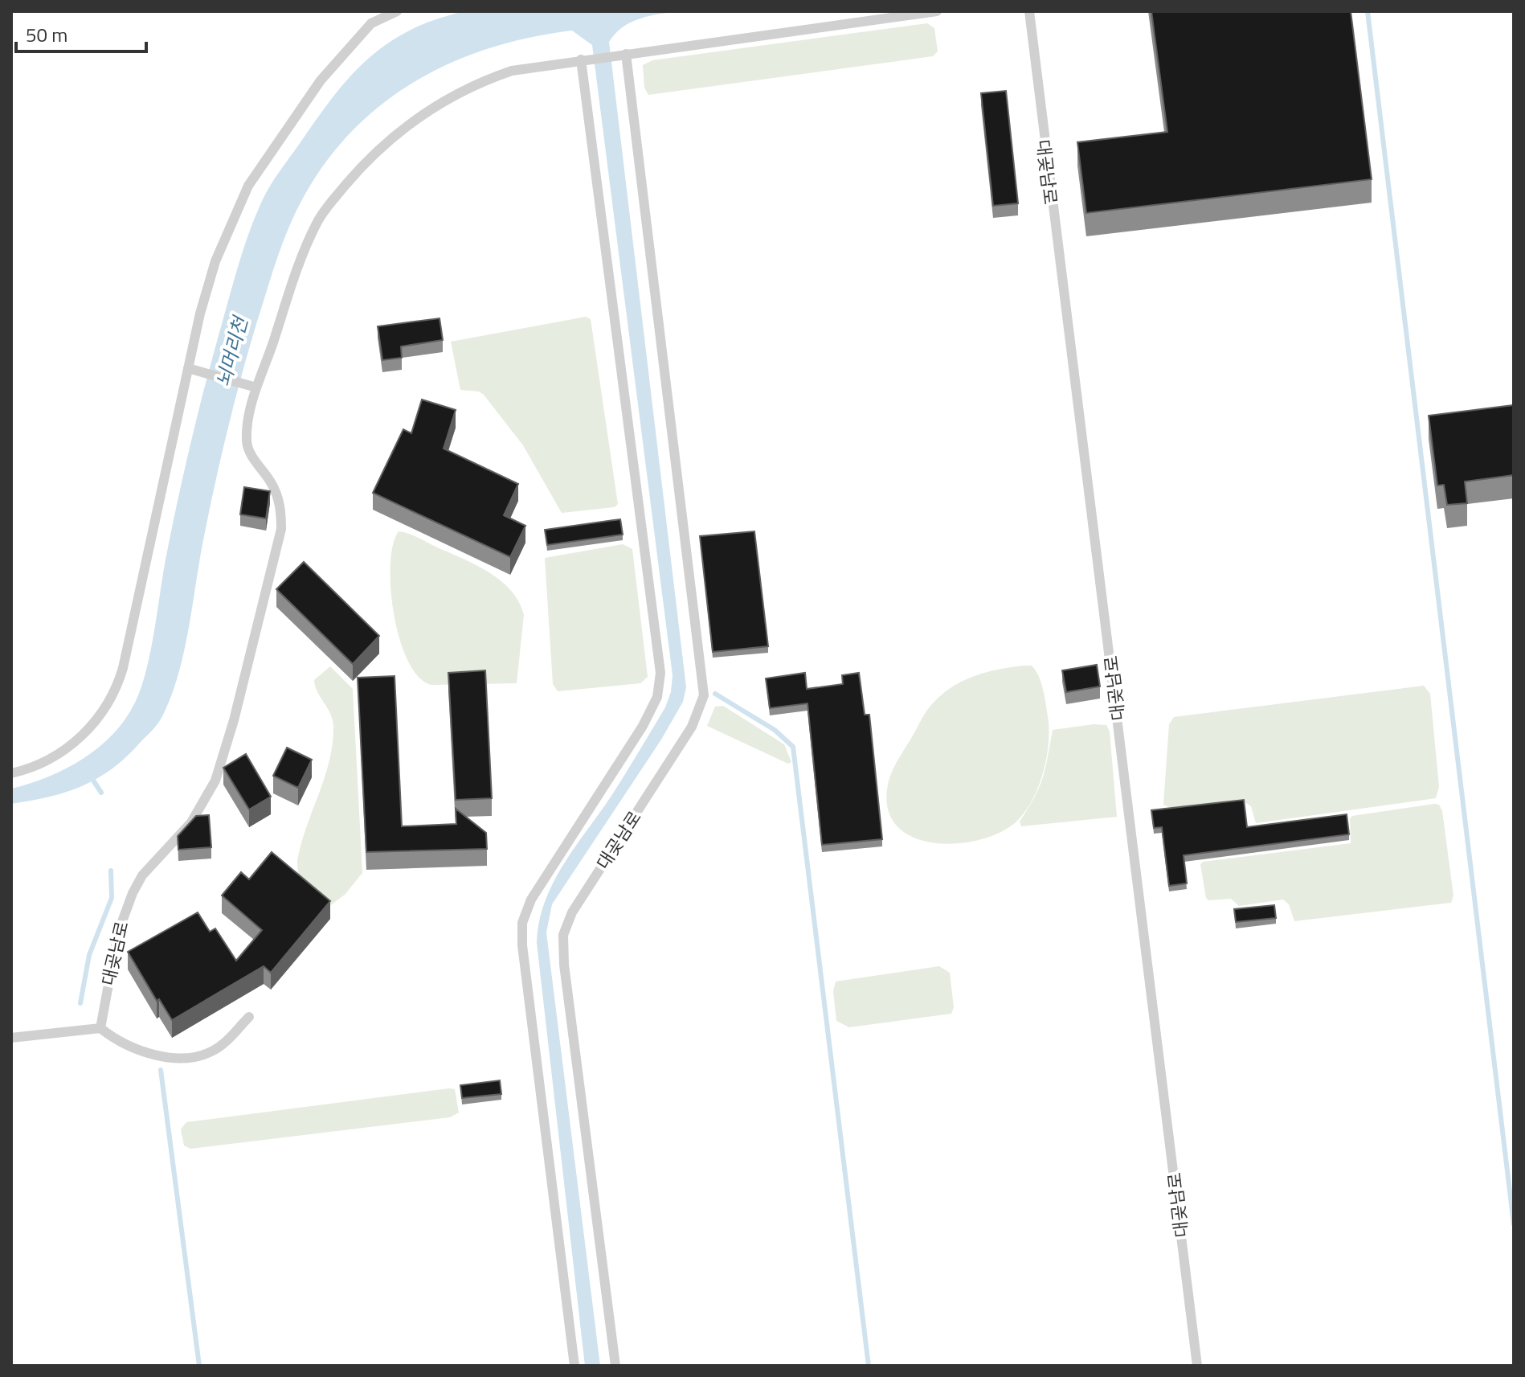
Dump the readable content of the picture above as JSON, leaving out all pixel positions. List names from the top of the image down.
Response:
{
  "streets": {
    "lane": ["대곶남로"]
  },
  "water": ["뇌머리천"],
  "scale_bar": "50 m"
}
